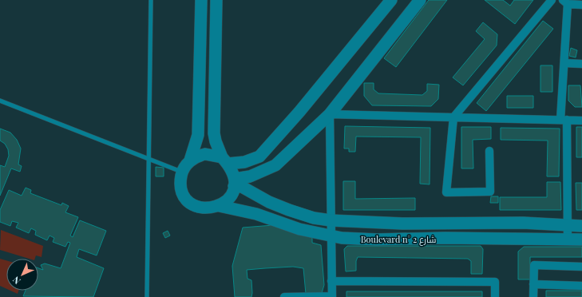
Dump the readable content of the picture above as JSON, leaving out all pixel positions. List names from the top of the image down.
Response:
{
  "streets": {
    "main road": ["Boulevard n° شارع 2"]
  },
  "north": "bottom left"
}
